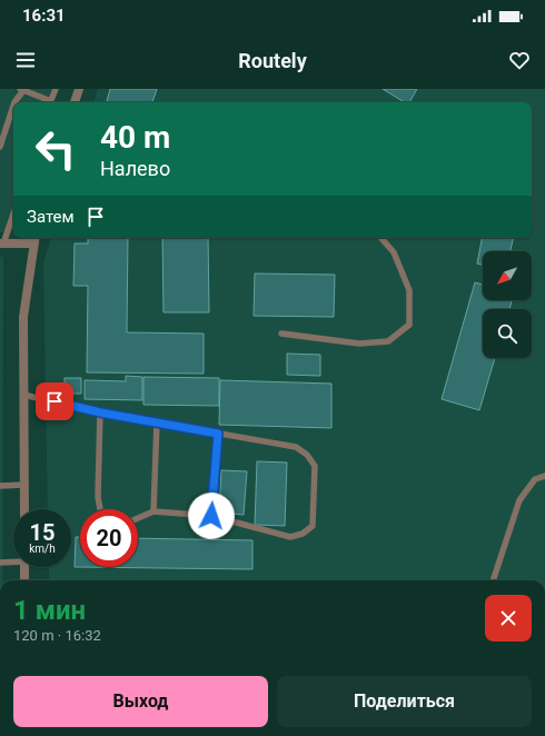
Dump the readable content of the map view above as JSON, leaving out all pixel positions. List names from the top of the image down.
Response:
{
  "north": "bottom left",
  "page": {
    "status": "16:31",
    "header": "Routely",
    "turn": ["40 m", "Налево"],
    "then": "Затем",
    "speed": "15 km/h",
    "limit": "20",
    "heading": ["1 мин", "120 m · 16:32"],
    "buttons": ["Выход", "Поделиться"]
  }
}
